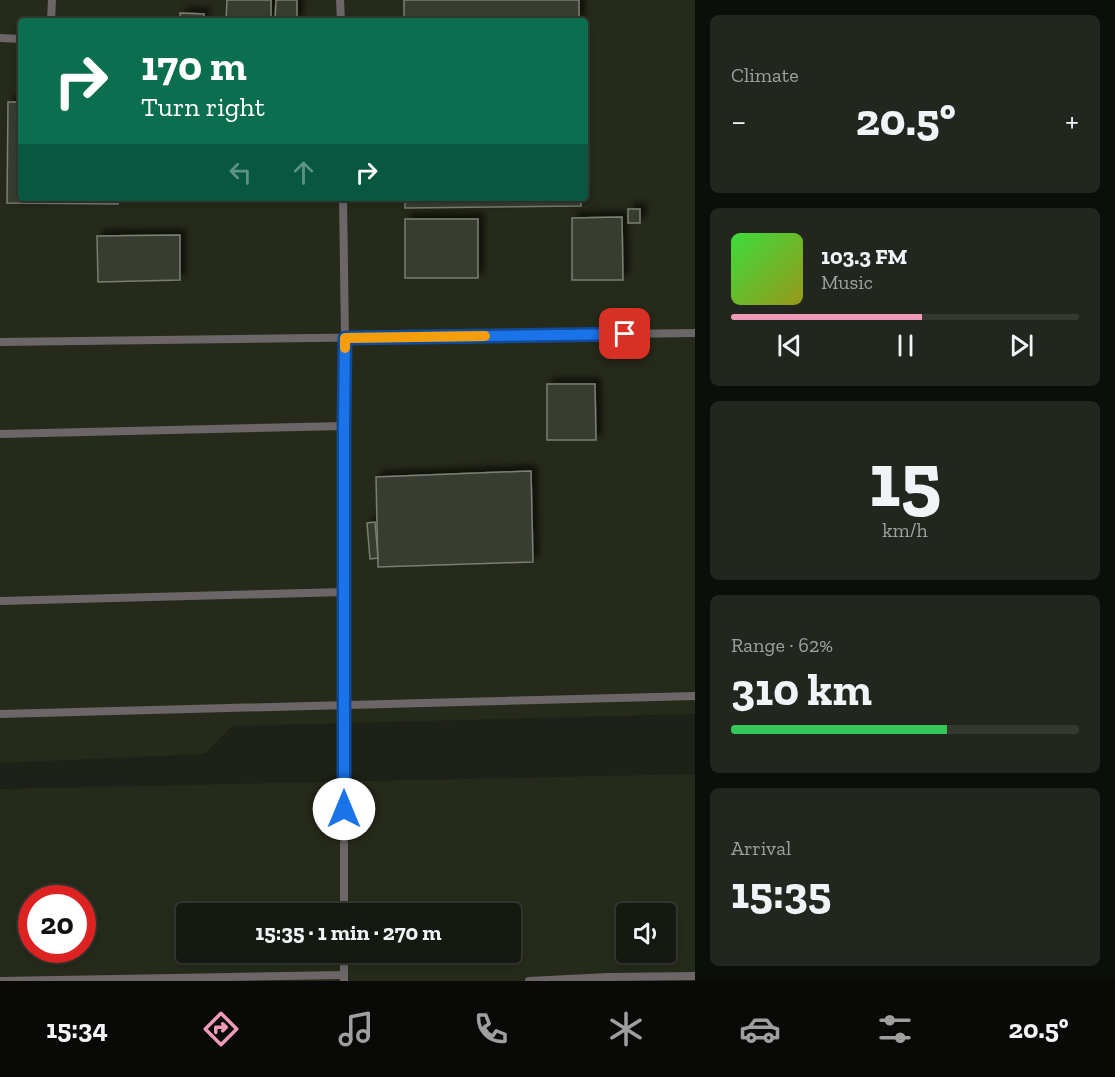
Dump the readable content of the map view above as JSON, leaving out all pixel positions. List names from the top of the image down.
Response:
{
  "page": {
    "tile": [
      "Climate",
      ["15", "km/h"],
      ["Range · 62%", "310 km"],
      ["Arrival", "15:35"]
    ],
    "turn": ["170 m", "Turn right"],
    "heat": ["−", "20.5°", "+"],
    "song": ["103.3 FM", "Music"],
    "limit": "20",
    "trip": "15:35 · 1 min · 270 m",
    "tabs": ["15:34", "20.5°"]
  }
}
